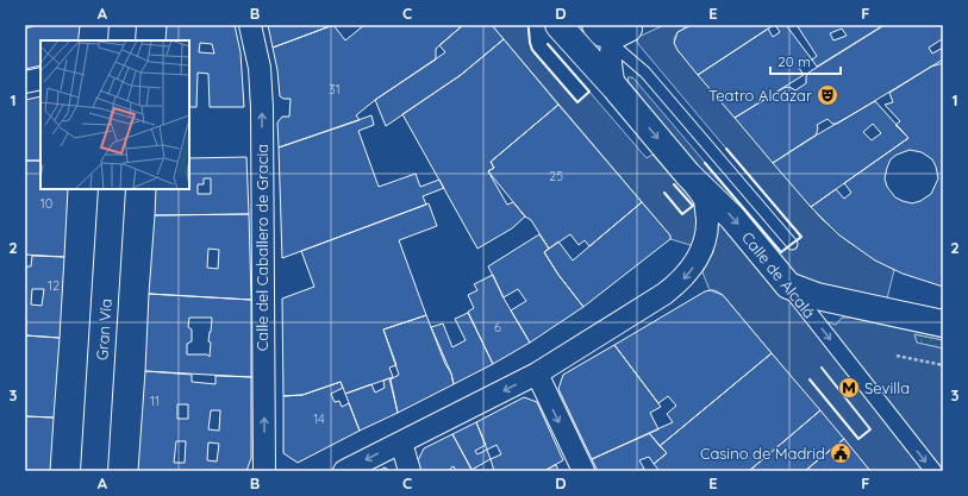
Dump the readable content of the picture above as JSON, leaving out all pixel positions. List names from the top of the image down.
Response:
{
  "streets": {
    "street": ["Calle del Caballero de Gracia", "Calle de Alcalá", "Gran Vía"]
  },
  "one_way": ["Calle del Caballero de Gracia", "Calle de Alcalá"],
  "places": {
    "theatre": ["Teatro Alcázar"],
    "metro station": ["Sevilla"],
    "public building": ["Casino de Madrid"]
  },
  "house_numbers": [
    "31",
    "25",
    "10",
    "12",
    "6",
    "11",
    "14"
  ],
  "scale_bar": "20 m",
  "grid": {
    "columns": [
      "A",
      "B",
      "C",
      "D",
      "E",
      "F"
    ],
    "rows": ["1", "2", "3"]
  }
}
